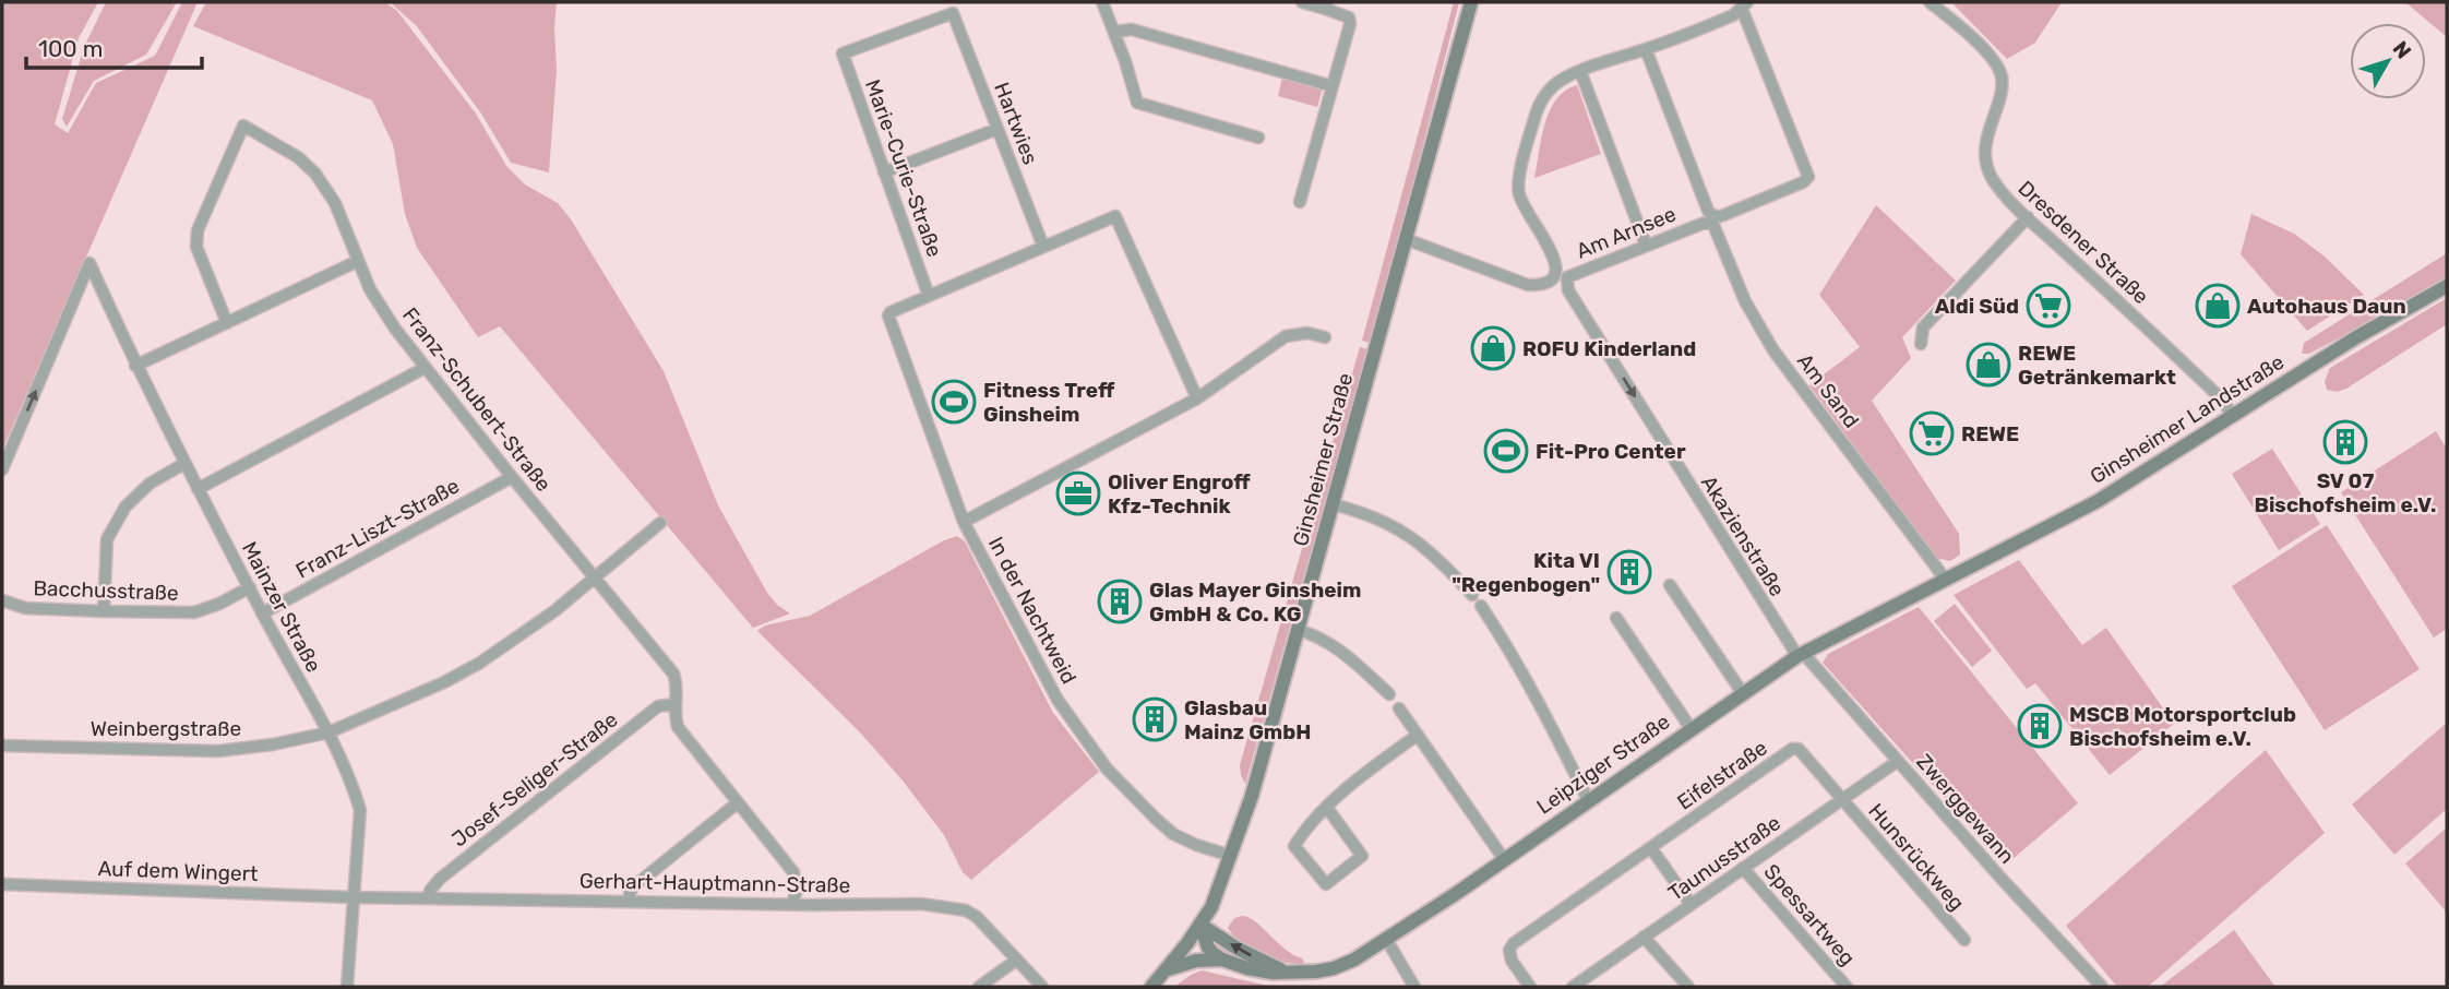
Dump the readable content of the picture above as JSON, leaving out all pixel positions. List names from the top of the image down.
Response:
{
  "streets": {
    "main road": ["Ginsheimer Landstraße", "Ginsheimer Straße", "Leipziger Straße"],
    "street": [
      "Hartwies",
      "Marie-Curie-Straße",
      "Am Arnsee",
      "Dresdener Straße",
      "Am Sand",
      "Franz-Schubert-Straße",
      "Franz-Liszt-Straße",
      "Akazienstraße",
      "Bacchusstraße",
      "Mainzer Straße",
      "In der Nachtweid",
      "Weinbergstraße",
      "Eifelstraße",
      "Josef-Seliger-Straße",
      "Zwerggewann",
      "Hunsrückweg",
      "Taunusstraße",
      "Auf dem Wingert",
      "Gerhart-Hauptmann-Straße",
      "Spessartweg"
    ]
  },
  "crossings": [
    ["Hartwies", "Marie-Curie-Straße"],
    ["Marie-Curie-Straße", "In der Nachtweid"],
    ["Am Arnsee", "Am Sand"],
    ["Am Arnsee", "Akazienstraße"],
    ["Dresdener Straße", "Ginsheimer Landstraße"],
    ["Am Sand", "Ginsheimer Landstraße"],
    ["Am Sand", "Leipziger Straße"],
    ["Franz-Schubert-Straße", "Franz-Liszt-Straße"],
    ["Franz-Schubert-Straße", "Weinbergstraße"],
    ["Franz-Schubert-Straße", "Josef-Seliger-Straße"],
    ["Franz-Schubert-Straße", "Gerhart-Hauptmann-Straße"],
    ["Ginsheimer Landstraße", "Leipziger Straße"],
    ["Ginsheimer Straße", "In der Nachtweid"],
    ["Ginsheimer Straße", "Leipziger Straße"],
    ["Franz-Liszt-Straße", "Mainzer Straße"],
    ["Akazienstraße", "Leipziger Straße"],
    ["Akazienstraße", "Zwerggewann"],
    ["Bacchusstraße", "Mainzer Straße"],
    ["Mainzer Straße", "Weinbergstraße"],
    ["Mainzer Straße", "Auf dem Wingert"],
    ["Mainzer Straße", "Gerhart-Hauptmann-Straße"],
    ["Leipziger Straße", "Zwerggewann"],
    ["Eifelstraße", "Hunsrückweg"],
    ["Eifelstraße", "Taunusstraße"],
    ["Josef-Seliger-Straße", "Gerhart-Hauptmann-Straße"],
    ["Zwerggewann", "Taunusstraße"],
    ["Hunsrückweg", "Taunusstraße"],
    ["Taunusstraße", "Spessartweg"],
    ["Auf dem Wingert", "Gerhart-Hauptmann-Straße"]
  ],
  "places": {
    "supermarket": ["Aldi Süd", "REWE"],
    "shop": ["Autohaus Daun", "ROFU Kinderland", "REWE Getränkemarkt"],
    "sports": ["Fitness Treff Ginsheim", "Fit-Pro Center"],
    "building": [
      "SV 07 Bischofsheim e.V.",
      "Kita VI \"Regenbogen\"",
      "Glas Mayer Ginsheim GmbH & Co. KG",
      "Glasbau Mainz GmbH",
      "MSCB Motorsportclub Bischofsheim e.V."
    ],
    "office": ["Oliver Engroff Kfz-Technik"]
  },
  "scale_bar": "100 m",
  "north": "top right"
}
